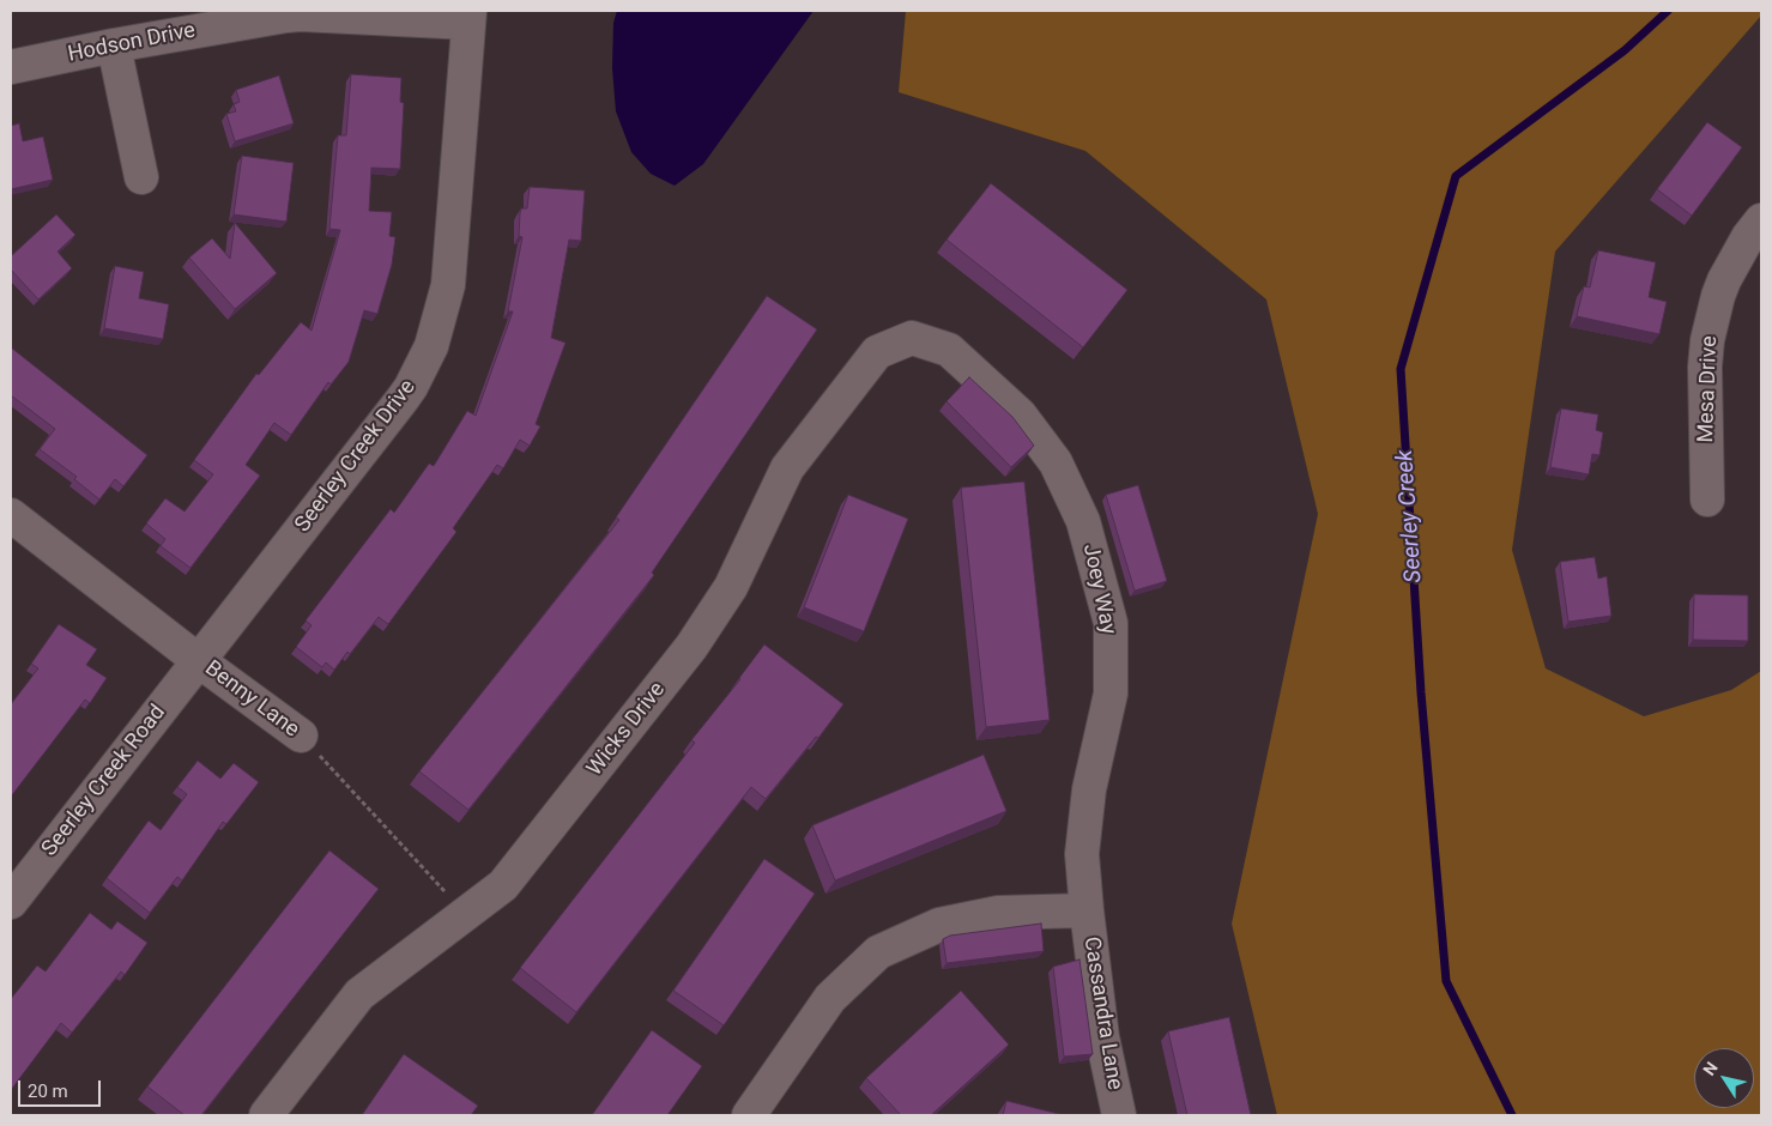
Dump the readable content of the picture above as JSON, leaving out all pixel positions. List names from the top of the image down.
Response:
{
  "streets": {
    "street": [
      "Hodson Drive",
      "Mesa Drive",
      "Seerley Creek Drive",
      "Joey Way",
      "Benny Lane",
      "Wicks Drive",
      "Seerley Creek Road",
      "Cassandra Lane"
    ]
  },
  "crossings": [
    ["Hodson Drive", "Seerley Creek Drive"],
    ["Seerley Creek Drive", "Benny Lane"],
    ["Seerley Creek Drive", "Seerley Creek Road"],
    ["Joey Way", "Wicks Drive"],
    ["Joey Way", "Cassandra Lane"],
    ["Benny Lane", "Wicks Drive"],
    ["Benny Lane", "Seerley Creek Road"]
  ],
  "water": ["Seerley Creek"],
  "scale_bar": "20 m",
  "north": "top left"
}
